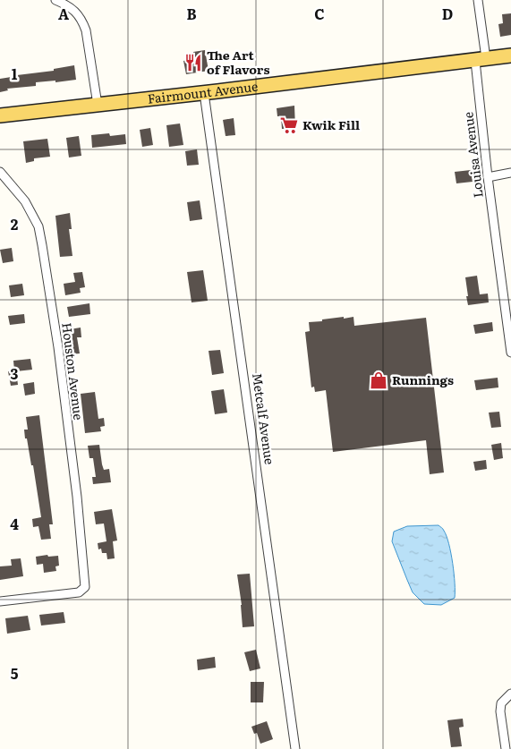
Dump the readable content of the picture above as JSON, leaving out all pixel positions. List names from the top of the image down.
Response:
{
  "streets": {
    "main road": ["Fairmount Avenue"],
    "street": ["Louisa Avenue", "Houston Avenue", "Metcalf Avenue"]
  },
  "crossings": [
    ["Fairmount Avenue", "Louisa Avenue"],
    ["Fairmount Avenue", "Metcalf Avenue"]
  ],
  "places": {
    "restaurant": ["The Art of Flavors"],
    "supermarket": ["Kwik Fill"],
    "shop": ["Runnings"]
  },
  "grid": {
    "columns": [
      "A",
      "B",
      "C",
      "D"
    ],
    "rows": [
      "1",
      "2",
      "3",
      "4",
      "5"
    ]
  }
}
